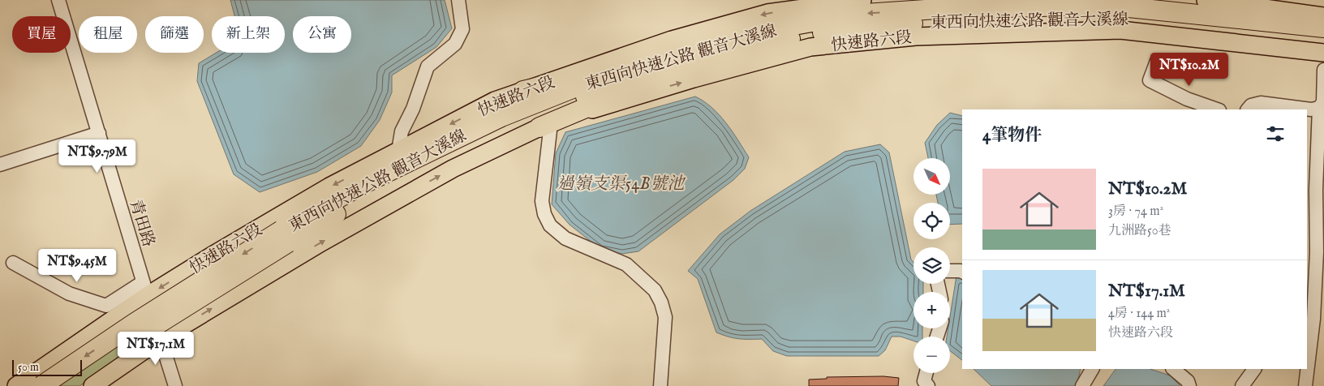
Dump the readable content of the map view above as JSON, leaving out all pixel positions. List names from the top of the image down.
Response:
{
  "streets": {
    "highway": ["東西向快速公路 觀音大溪線"],
    "main road": ["快速路六段"],
    "street": ["青田路"]
  },
  "crossings": [
    ["快速路六段", "青田路"]
  ],
  "water": ["過嶺支渠54B號池"],
  "scale_bar": "50 m",
  "north": "bottom right",
  "page": {
    "chip": [
      "買屋",
      "租屋",
      "篩選",
      "新上架",
      "公寓"
    ],
    "price": [
      "NT$10.2M",
      "NT$9.79M",
      "NT$9.45M",
      "NT$17.1M"
    ],
    "heading": "4筆物件",
    "map_buttons": ["+", "−"],
    "list": [
      {
        "name": "NT$10.2M",
        "note": "3房 · 74 m² · 九洲路50巷"
      },
      {
        "name": "NT$17.1M",
        "note": "4房 · 144 m² · 快速路六段"
      }
    ],
    "scale": "50 m"
  }
}
